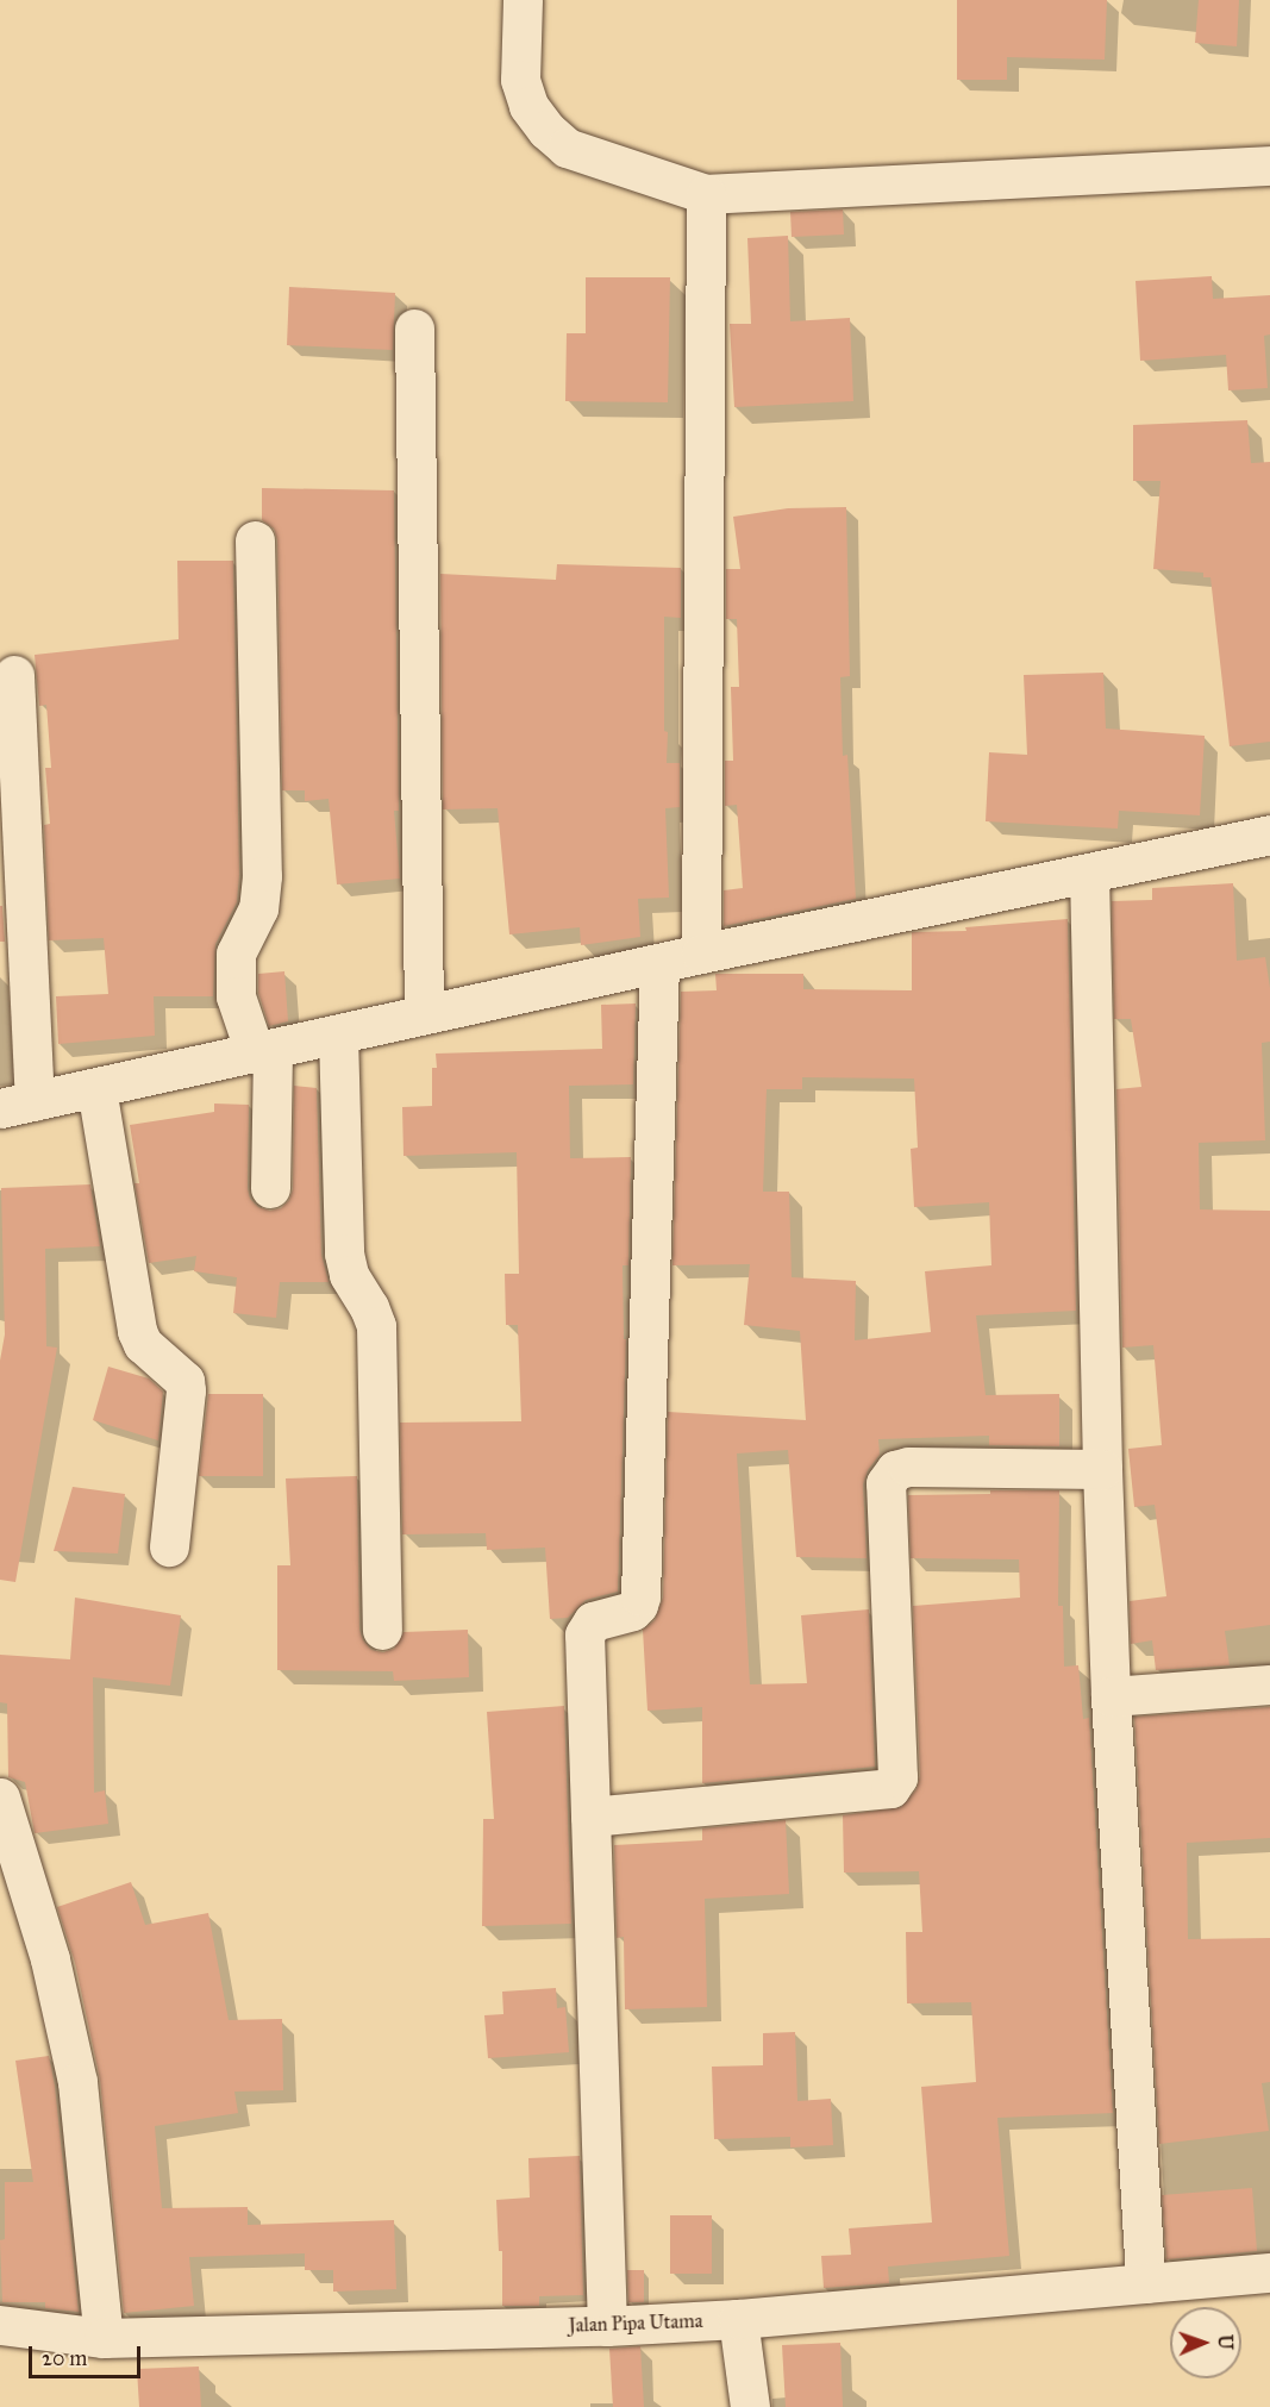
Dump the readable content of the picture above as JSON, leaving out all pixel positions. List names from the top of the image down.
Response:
{
  "streets": {
    "street": ["Jalan Pipa Utama"]
  },
  "scale_bar": "20 m",
  "north": "right"
}
